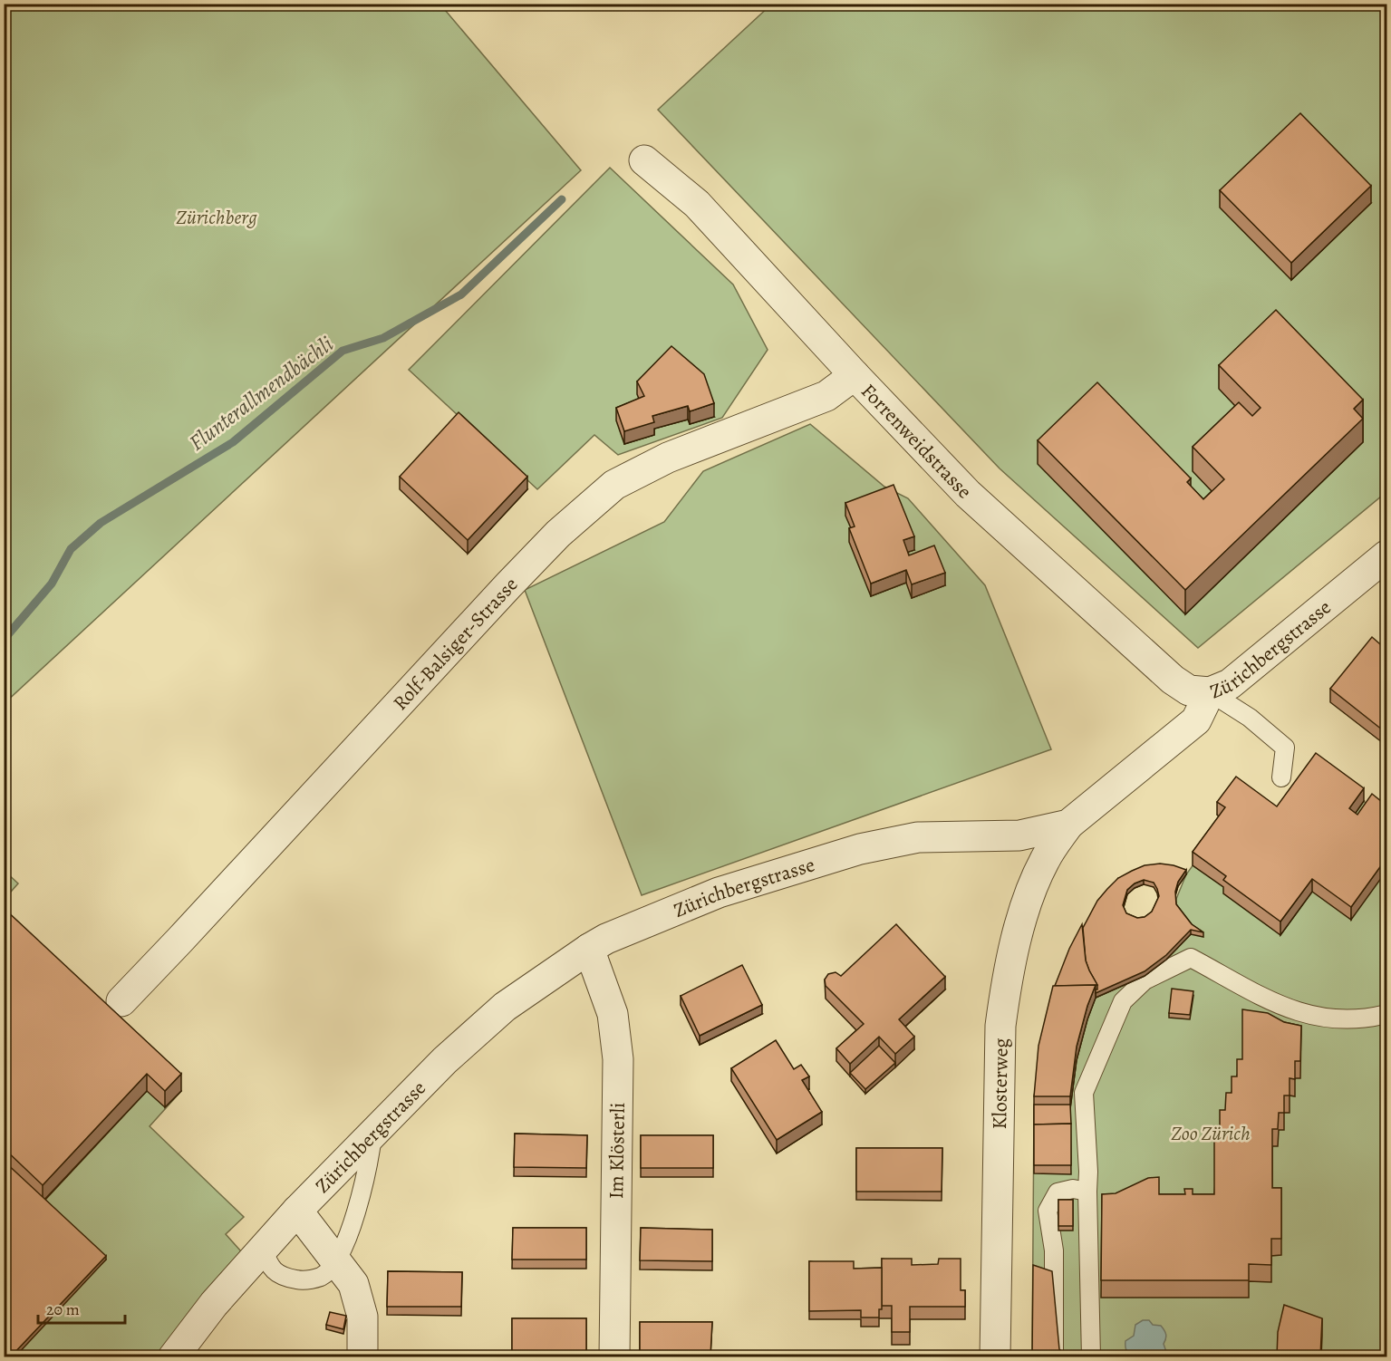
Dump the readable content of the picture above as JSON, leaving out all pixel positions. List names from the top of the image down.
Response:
{
  "streets": {
    "street": [
      "Forrenweidstrasse",
      "Rolf-Balsiger-Strasse",
      "Zürichbergstrasse",
      "Klosterweg",
      "Im Klösterli"
    ]
  },
  "crossings": [
    ["Forrenweidstrasse", "Rolf-Balsiger-Strasse"],
    ["Forrenweidstrasse", "Zürichbergstrasse"],
    ["Zürichbergstrasse", "Klosterweg"],
    ["Zürichbergstrasse", "Im Klösterli"]
  ],
  "water": ["Flunterallmendbächli"],
  "parks": ["Zürichberg", "Zoo Zürich"],
  "scale_bar": "20 m"
}
